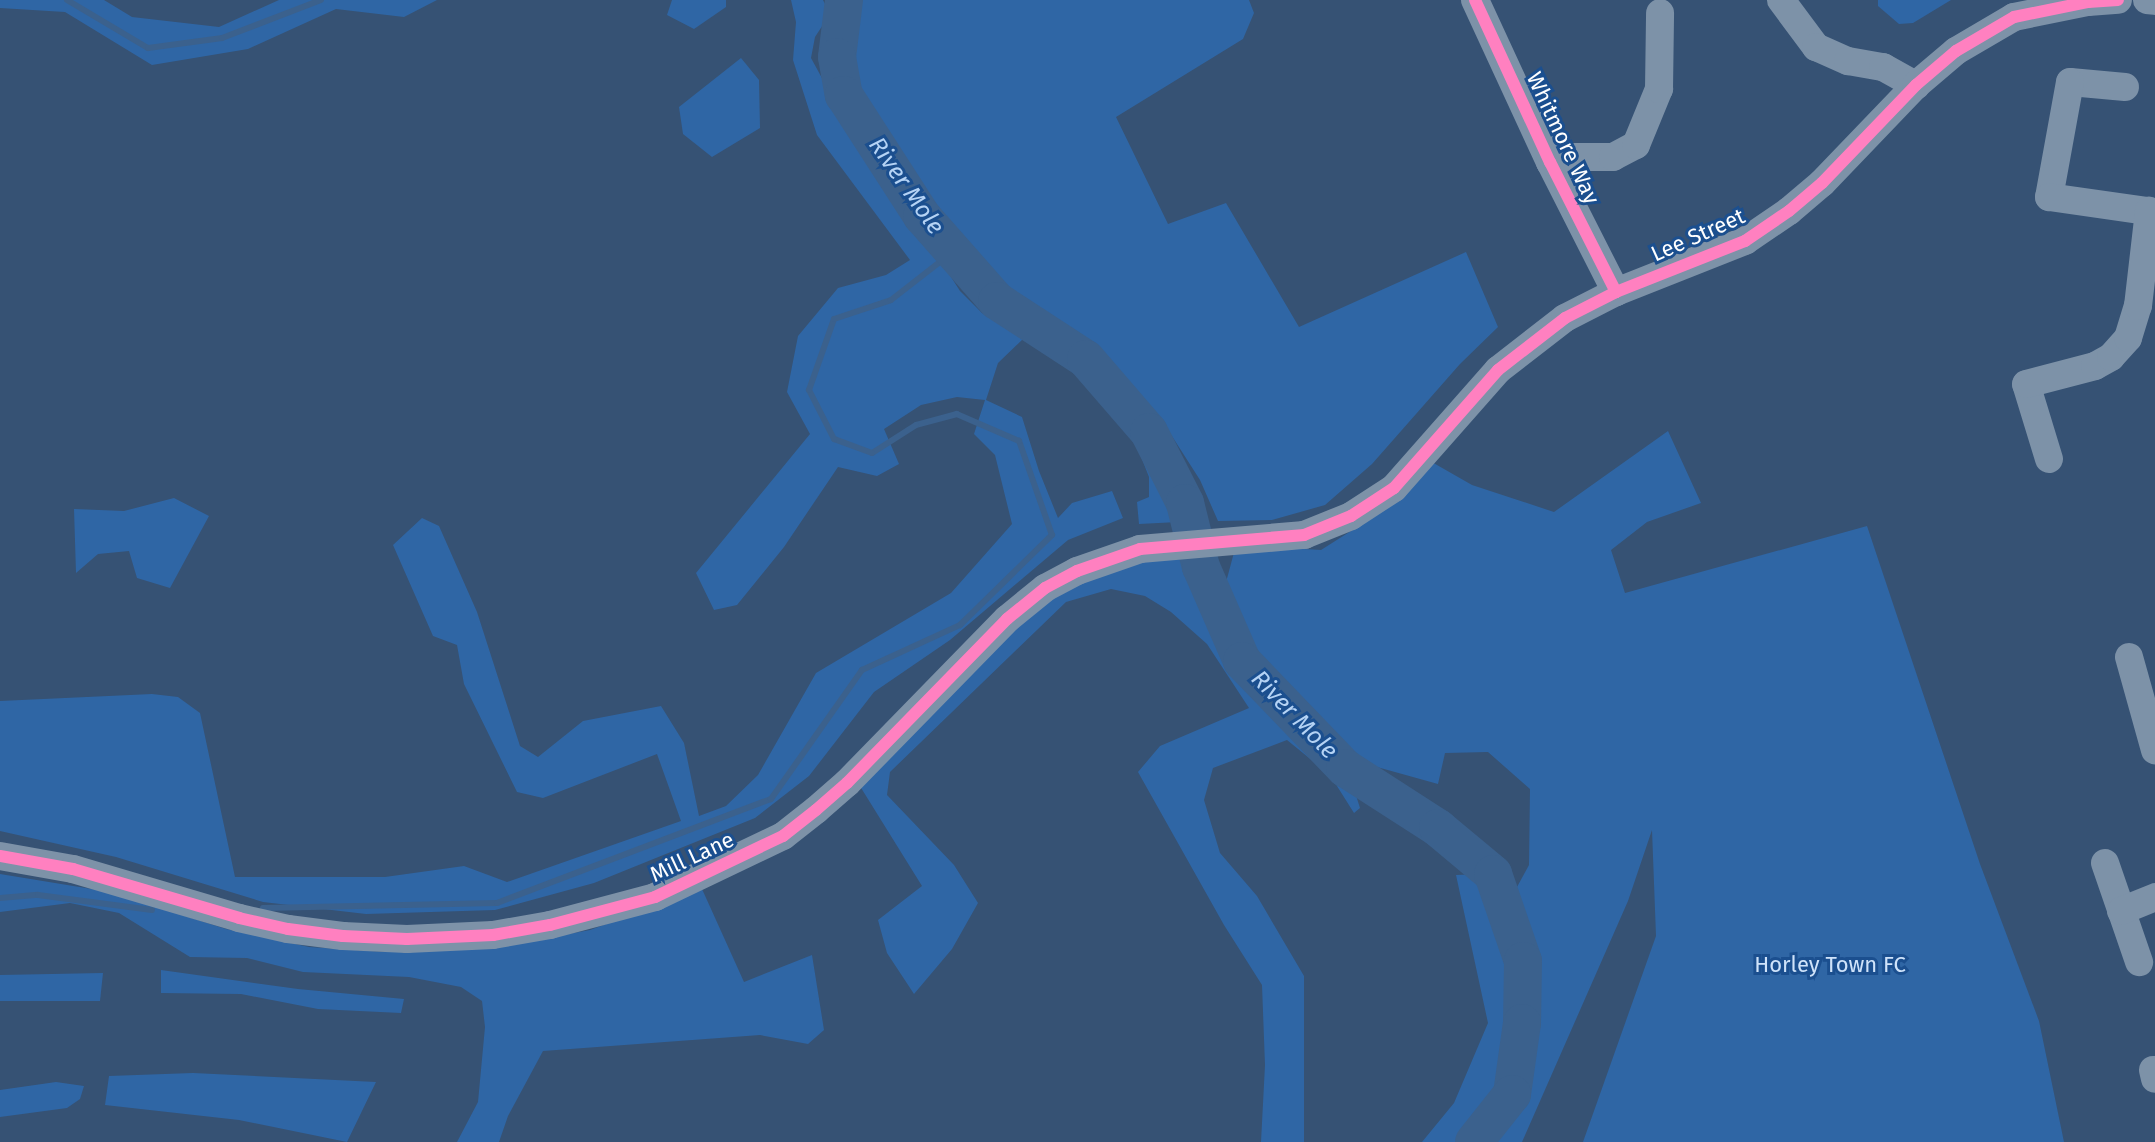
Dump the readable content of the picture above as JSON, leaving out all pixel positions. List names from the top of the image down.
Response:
{
  "streets": {
    "street": ["Whitmore Way", "Lee Street", "Mill Lane"]
  },
  "crossings": [
    ["Whitmore Way", "Lee Street"],
    ["Lee Street", "Mill Lane"]
  ],
  "water": ["River Mole"],
  "parks": ["Horley Town FC"]
}
